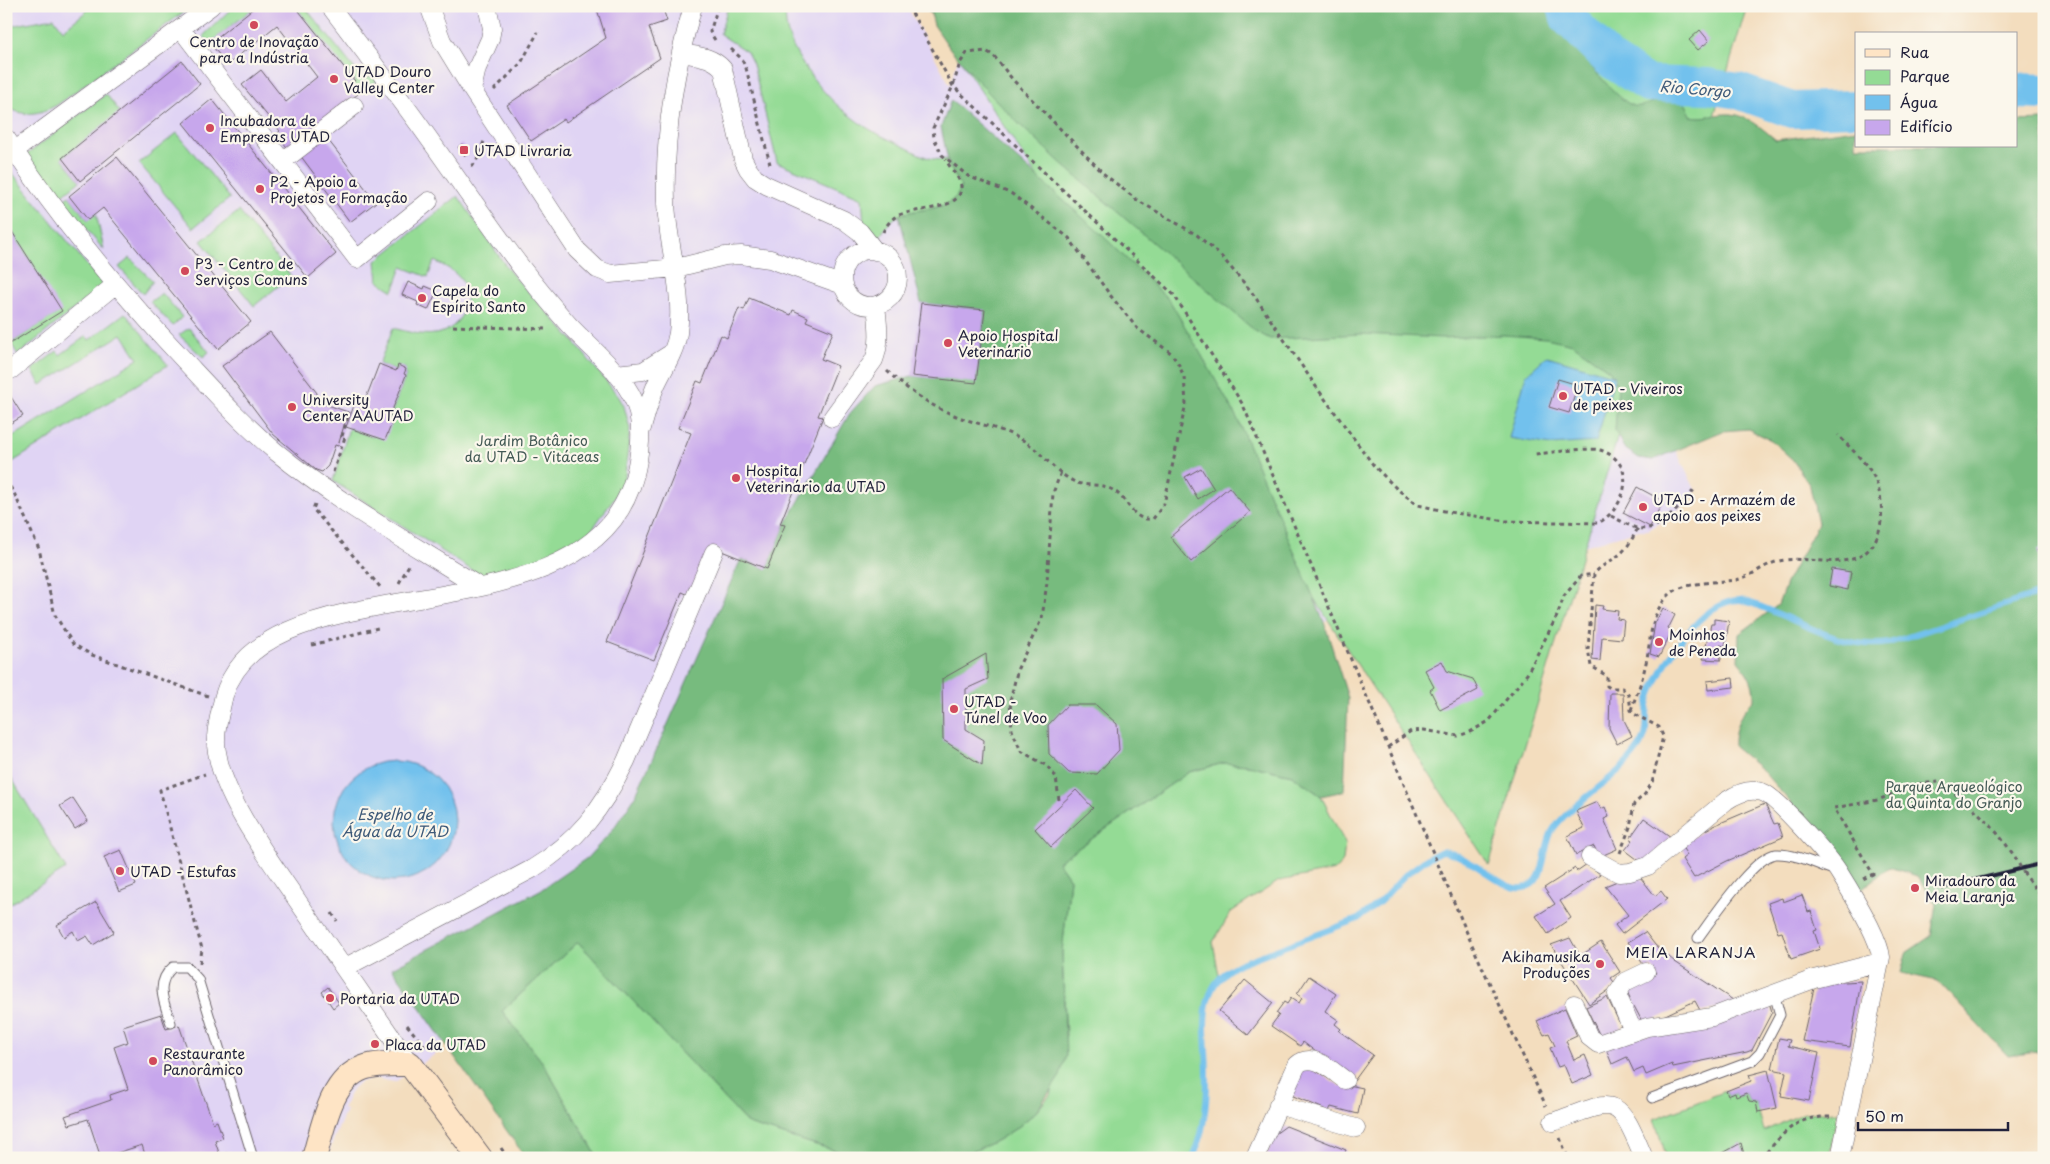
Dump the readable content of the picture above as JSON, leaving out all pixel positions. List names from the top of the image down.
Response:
{
  "districts": ["MEIA LARANJA"],
  "water": ["Rio Corgo", "Espelho de Água da UTAD"],
  "parks": ["Jardim Botânico da UTAD - Vitáceas", "Parque Arqueológico da Quinta do Granjo"],
  "places": {
    "other": [
      "Centro de Inovação para a Indústria",
      "UTAD Douro Valley Center",
      "Incubadora de Empresas UTAD",
      "P2 - Apoio a Projetos e Formação",
      "P3 - Centro de Serviços Comuns",
      "Capela do Espírito Santo",
      "Apoio Hospital Veterinário",
      "UTAD - Viveiros de peixes",
      "University Center AAUTAD",
      "Hospital Veterinário da UTAD",
      "UTAD - Armazém de apoio aos peixes",
      "Moinhos de Peneda",
      "UTAD - Túnel de Voo",
      "UTAD - Estufas",
      "Miradouro da Meia Laranja",
      "Akihamusika Produções",
      "Portaria da UTAD",
      "Placa da UTAD",
      "Restaurante Panorâmico"
    ],
    "transit": ["UTAD Livraria"]
  },
  "legend": [
    "Rua",
    "Parque",
    "Água",
    "Edifício"
  ],
  "scale_bar": "50 m"
}
